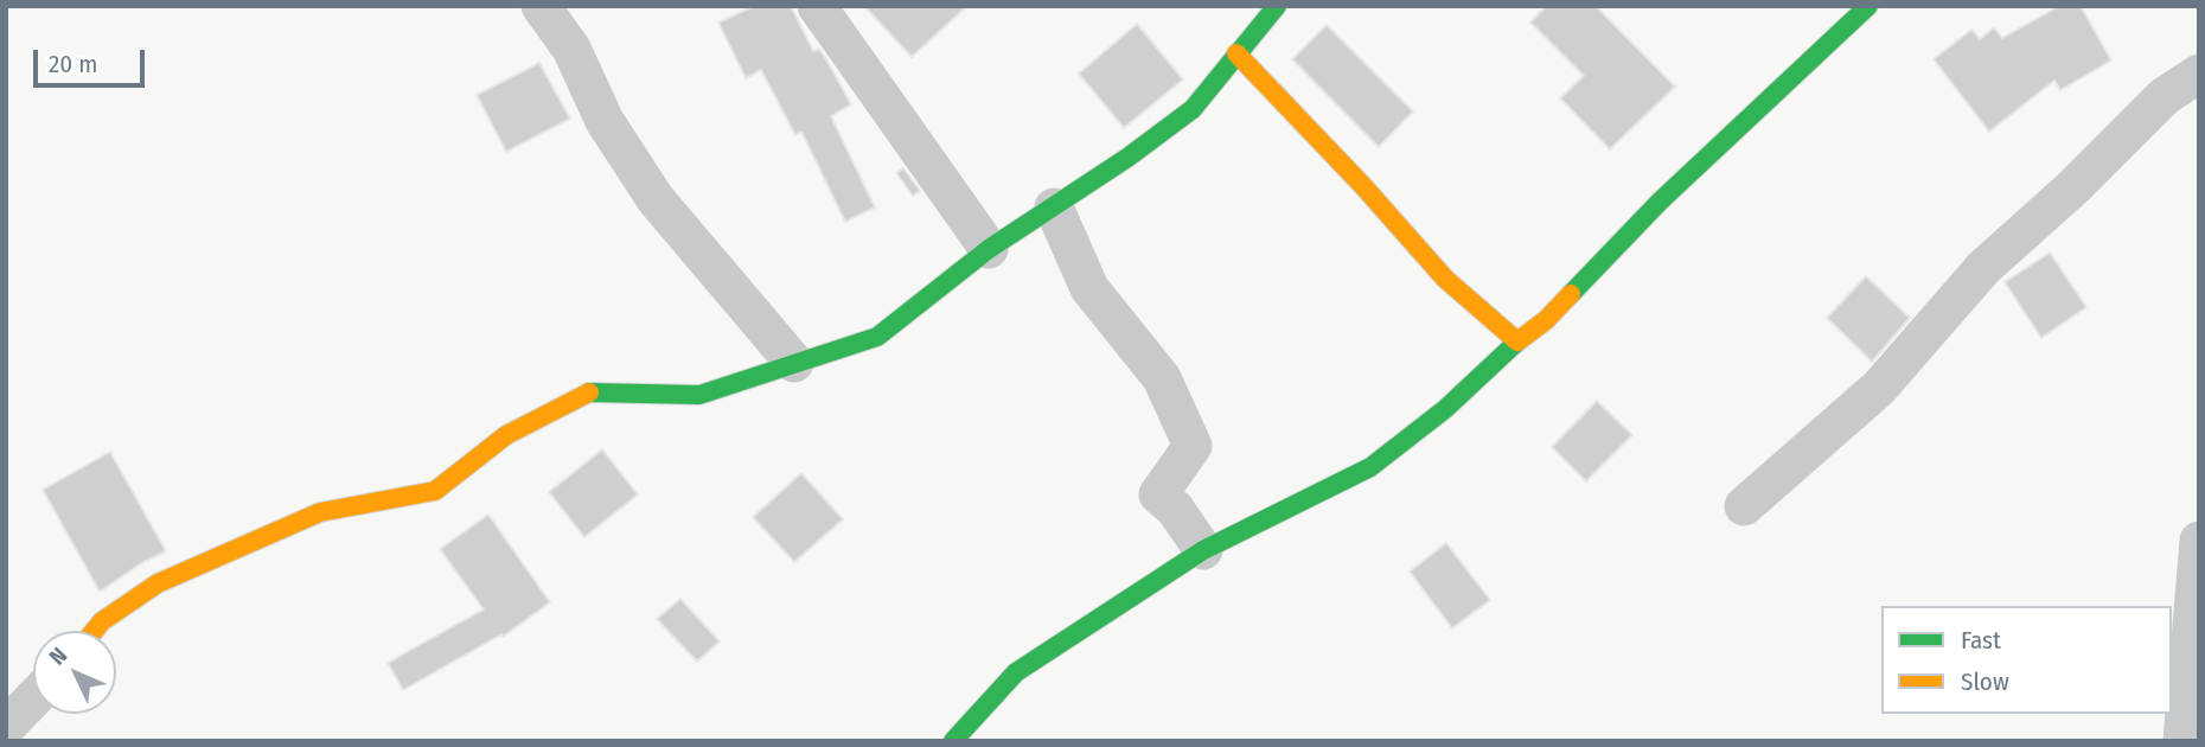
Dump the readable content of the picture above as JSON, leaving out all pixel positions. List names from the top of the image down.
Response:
{
  "legend": ["Fast", "Slow"],
  "scale_bar": "20 m",
  "north": "top left"
}
